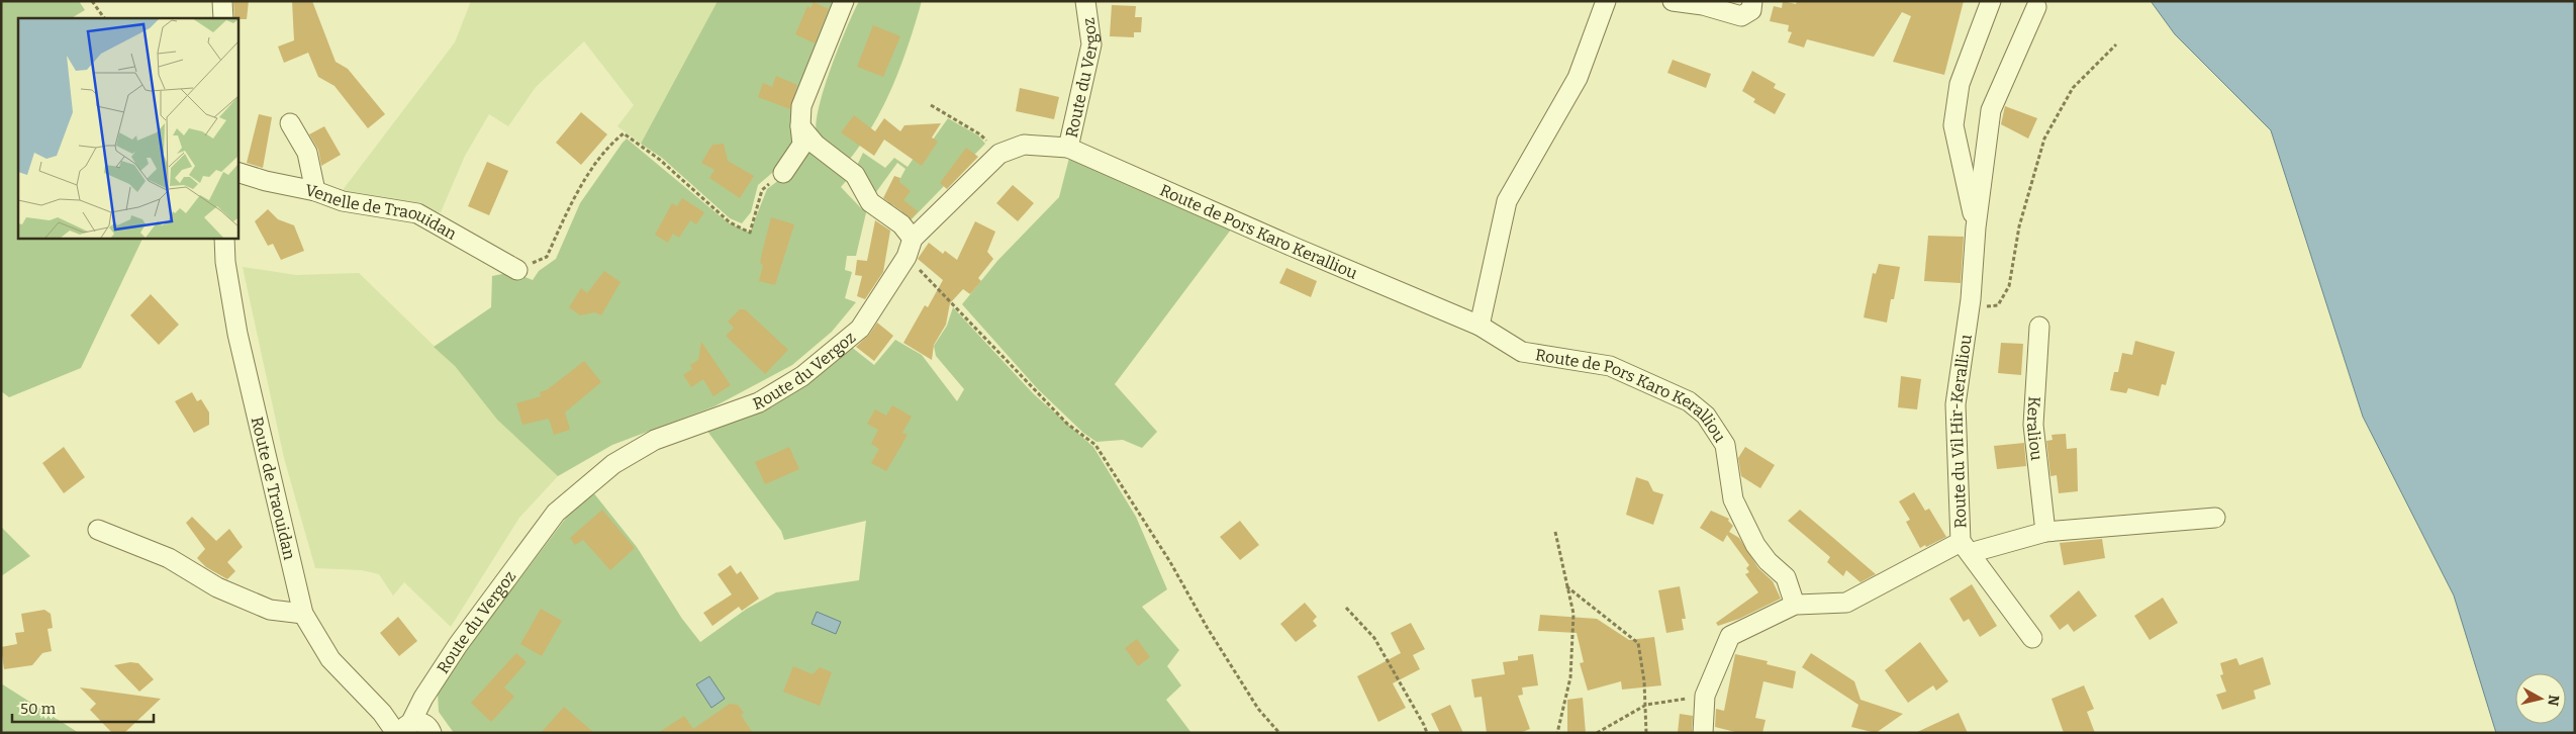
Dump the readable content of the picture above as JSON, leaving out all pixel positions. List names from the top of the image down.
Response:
{
  "streets": {
    "street": [
      "Route du Vergoz",
      "Venelle de Traouidan",
      "Route de Pors Karo Keralliou",
      "Keraliou",
      "Route du Vil Hir-Keralliou",
      "Route de Traouidan"
    ]
  },
  "crossings": [
    ["Route du Vergoz", "Route de Pors Karo Keralliou"],
    ["Route du Vergoz", "Route de Traouidan"],
    ["Route de Pors Karo Keralliou", "Route du Vil Hir-Keralliou"]
  ],
  "scale_bar": "50 m",
  "north": "right"
}
